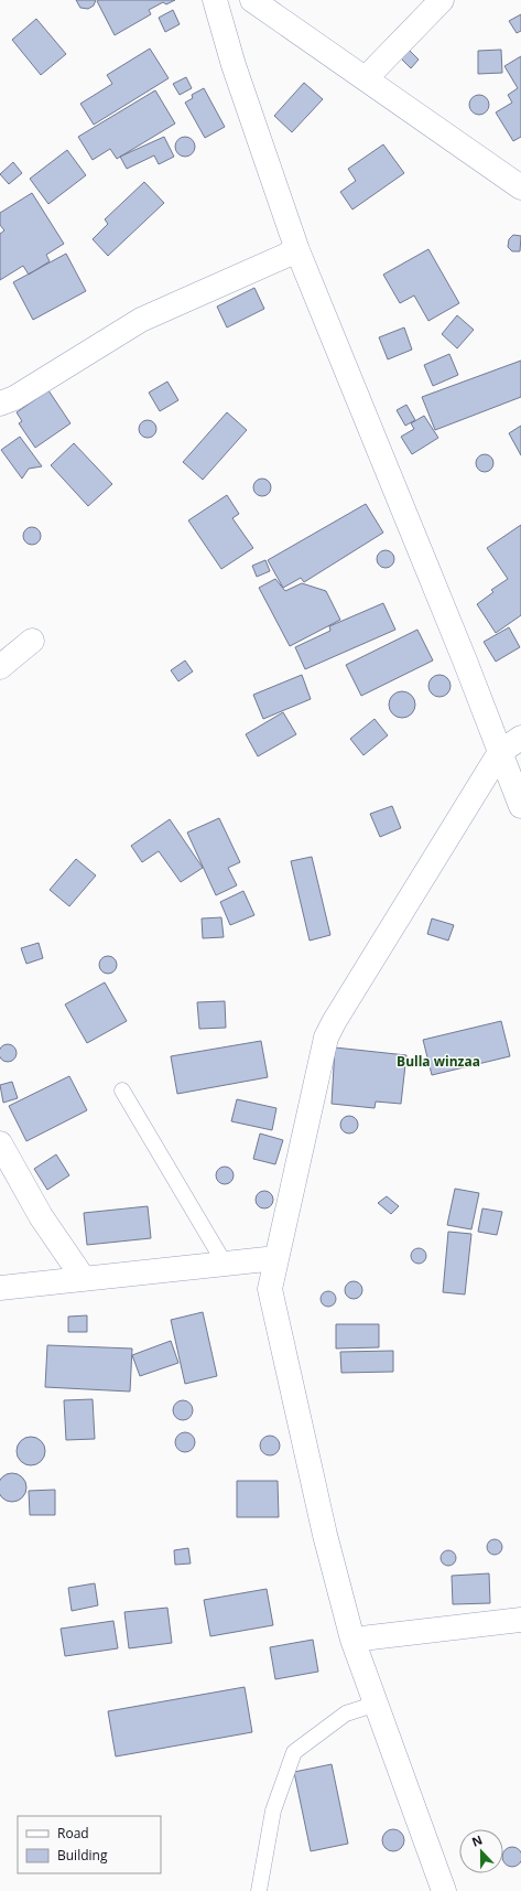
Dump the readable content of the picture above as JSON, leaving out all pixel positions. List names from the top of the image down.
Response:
{
  "districts": ["Bulla winzaa"],
  "legend": ["Road", "Building"],
  "north": "top"
}
